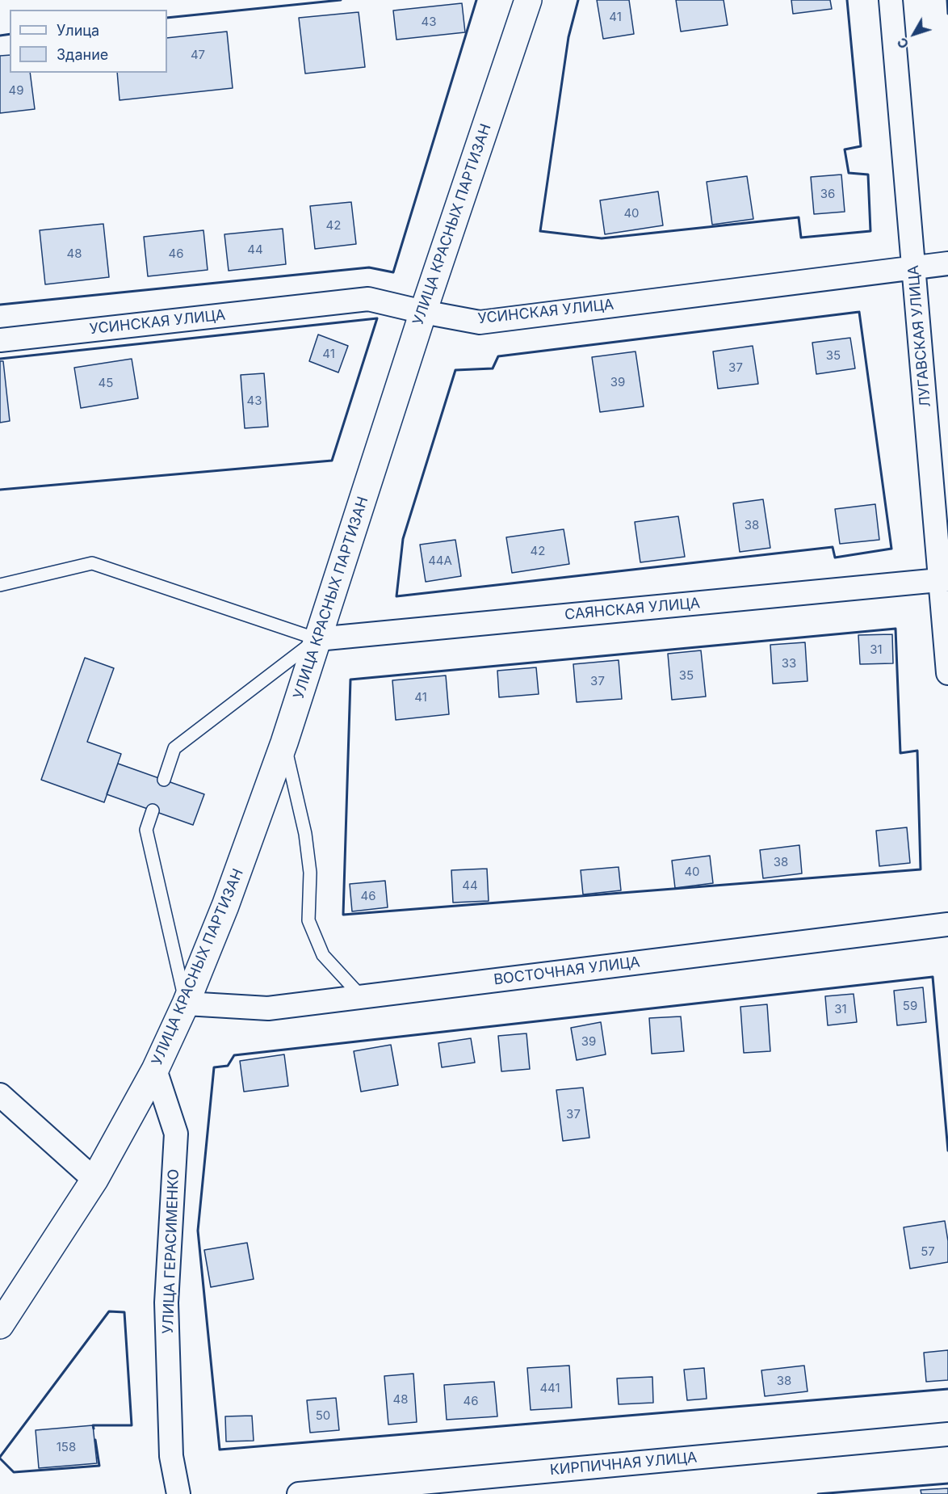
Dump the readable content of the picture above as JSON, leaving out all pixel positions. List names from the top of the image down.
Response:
{
  "streets": {
    "main road": ["УЛИЦА КРАСНЫХ ПАРТИЗАН"],
    "street": [
      "УСИНСКАЯ УЛИЦА",
      "ЛУГАВСКАЯ УЛИЦА",
      "САЯНСКАЯ УЛИЦА",
      "ВОСТОЧНАЯ УЛИЦА",
      "УЛИЦА ГЕРАСИМЕНКО",
      "КИРПИЧНАЯ УЛИЦА"
    ]
  },
  "crossings": [
    ["УЛИЦА КРАСНЫХ ПАРТИЗАН", "УСИНСКАЯ УЛИЦА"],
    ["УЛИЦА КРАСНЫХ ПАРТИЗАН", "САЯНСКАЯ УЛИЦА"],
    ["УЛИЦА КРАСНЫХ ПАРТИЗАН", "ВОСТОЧНАЯ УЛИЦА"],
    ["УЛИЦА КРАСНЫХ ПАРТИЗАН", "УЛИЦА ГЕРАСИМЕНКО"],
    ["УСИНСКАЯ УЛИЦА", "ЛУГАВСКАЯ УЛИЦА"],
    ["ЛУГАВСКАЯ УЛИЦА", "САЯНСКАЯ УЛИЦА"]
  ],
  "house_numbers": [
    "41",
    "43",
    "47",
    "49",
    "36",
    "40",
    "42",
    "44",
    "48",
    "46",
    "41",
    "35",
    "37",
    "39",
    "45",
    "43",
    "38",
    "42",
    "44А",
    "31",
    "33",
    "35",
    "37",
    "41",
    "38",
    "40",
    "44",
    "46",
    "59",
    "31",
    "39",
    "37",
    "57",
    "38",
    "441",
    "48",
    "46",
    "50",
    "158"
  ],
  "legend": ["Улица", "Здание"],
  "north": "bottom left"
}
